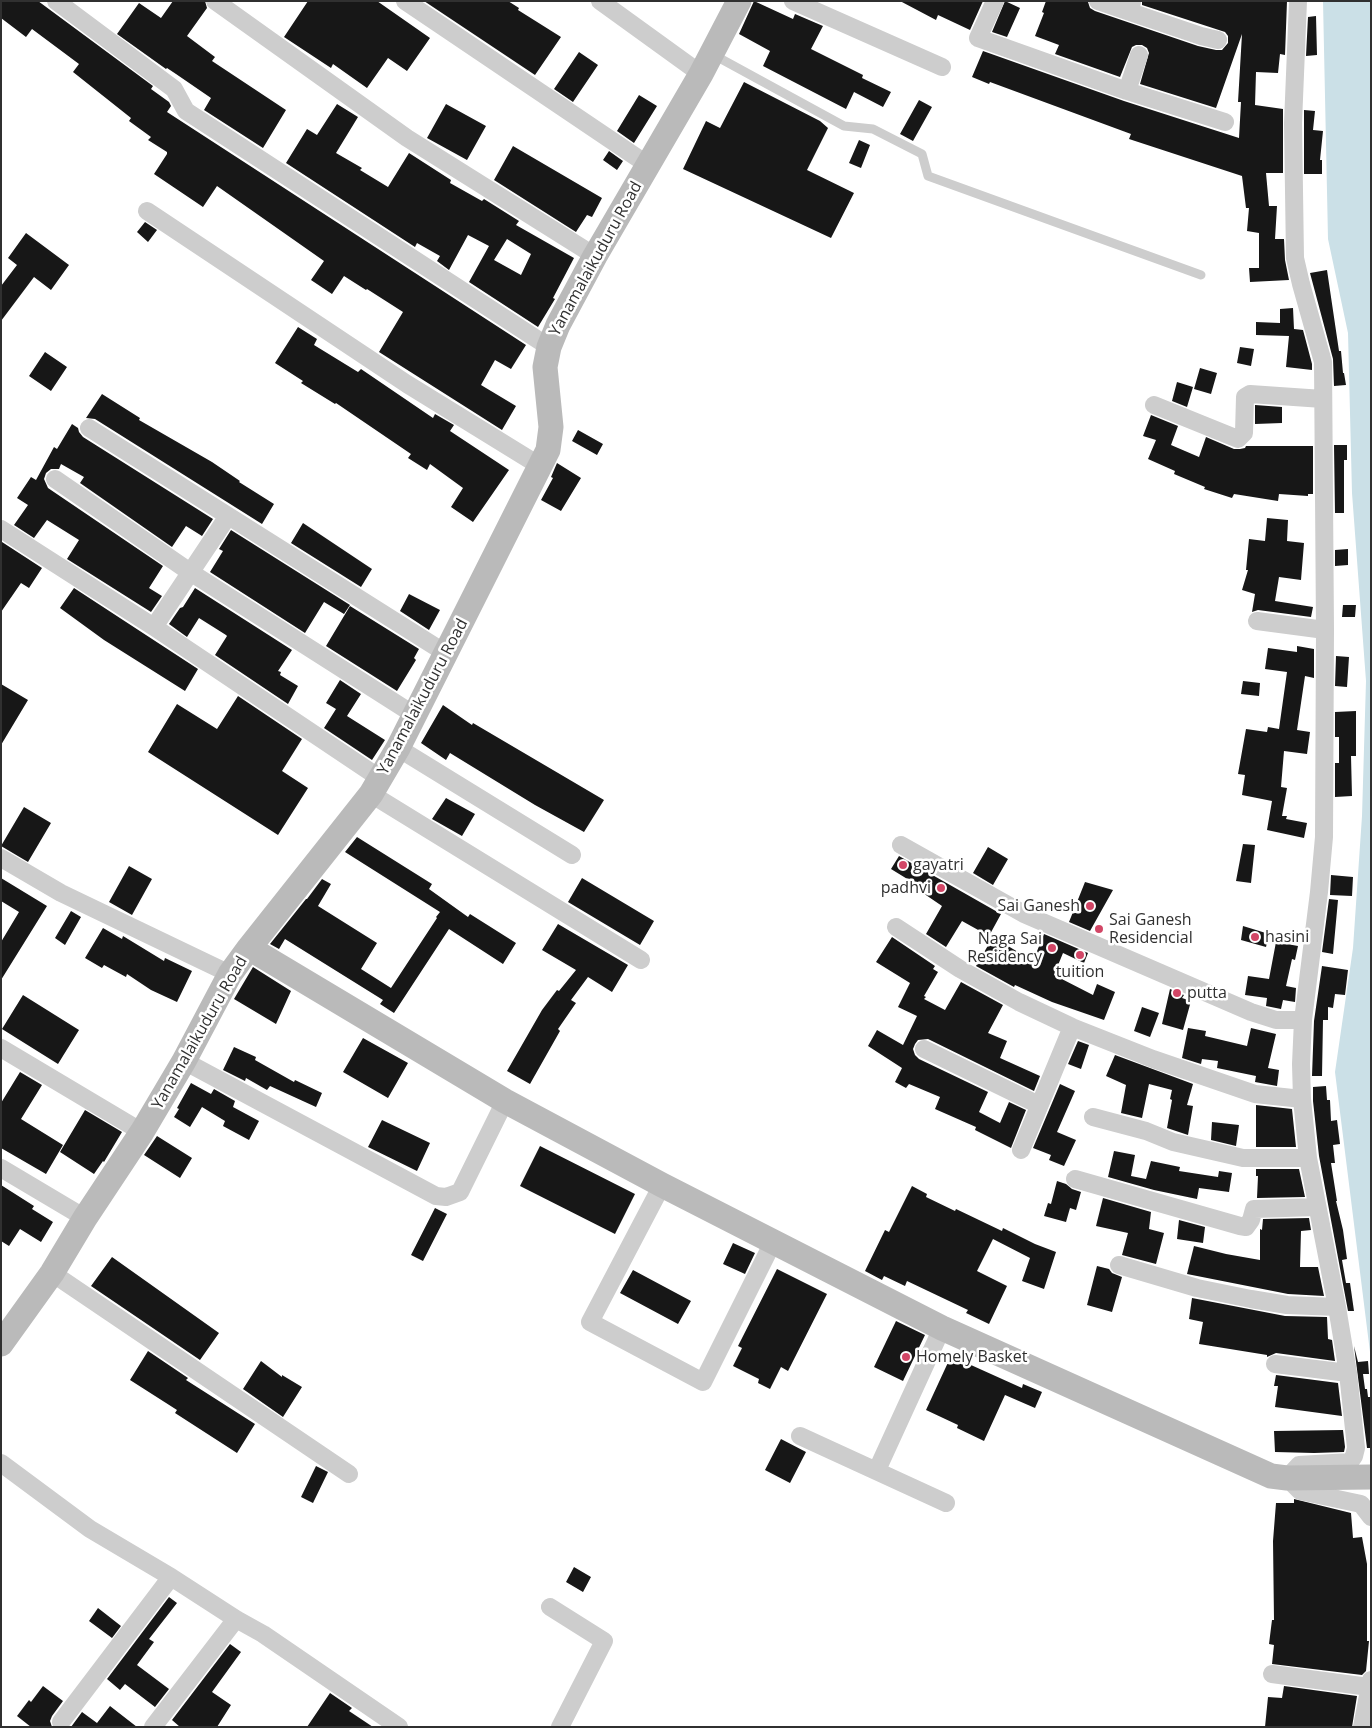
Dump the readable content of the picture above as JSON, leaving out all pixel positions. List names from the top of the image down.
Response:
{
  "streets": {
    "street": ["Yanamalaikuduru Road"]
  },
  "places": [
    "gayatri",
    "padhvi",
    "Sai Ganesh",
    "Sai Ganesh Residencial",
    "hasini",
    "Naga Sai Residency",
    "tuition",
    "putta",
    "Homely Basket"
  ]
}
